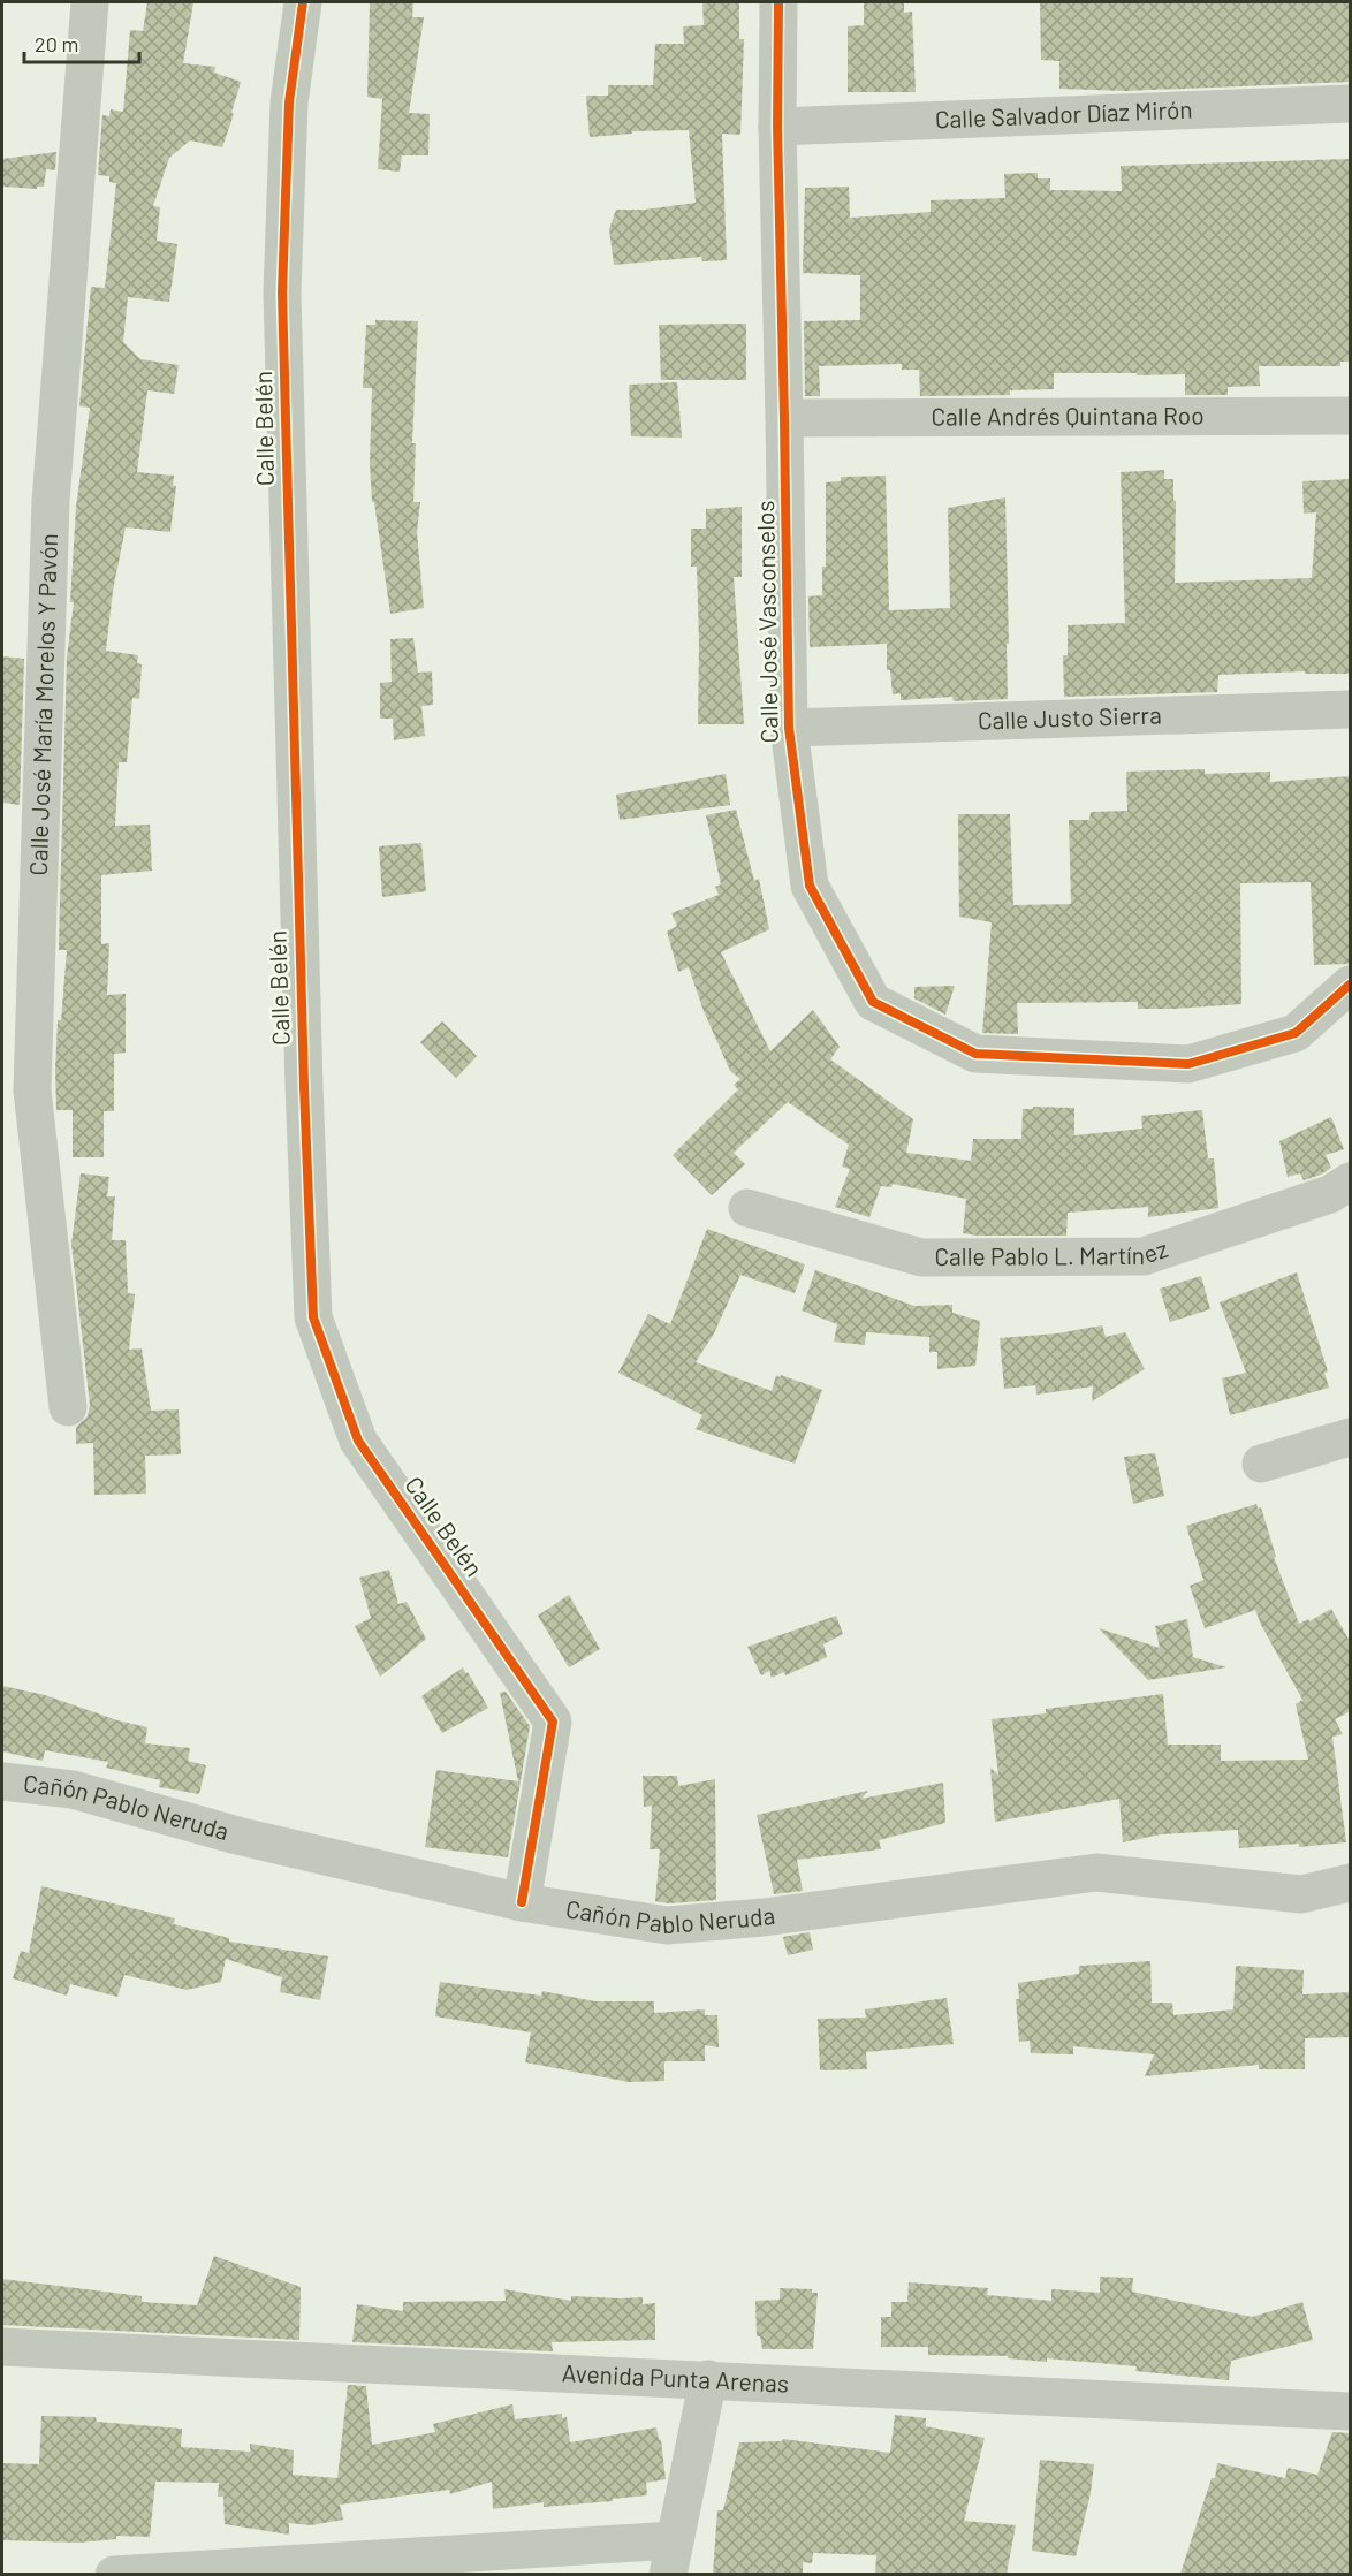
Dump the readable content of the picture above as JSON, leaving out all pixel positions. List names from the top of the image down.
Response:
{
  "streets": {
    "street": [
      "Calle Salvador Díaz Mirón",
      "Calle Andrés Quintana Roo",
      "Calle Belén",
      "Calle José Vasconselos",
      "Calle José María Morelos Y Pavón",
      "Calle Justo Sierra",
      "Calle Pablo L. Martínez",
      "Cañón Pablo Neruda",
      "Avenida Punta Arenas"
    ]
  },
  "crossings": [
    ["Calle Salvador Díaz Mirón", "Calle José Vasconselos"],
    ["Calle Andrés Quintana Roo", "Calle José Vasconselos"],
    ["Calle Belén", "Cañón Pablo Neruda"],
    ["Calle José Vasconselos", "Calle Justo Sierra"]
  ],
  "scale_bar": "20 m"
}
